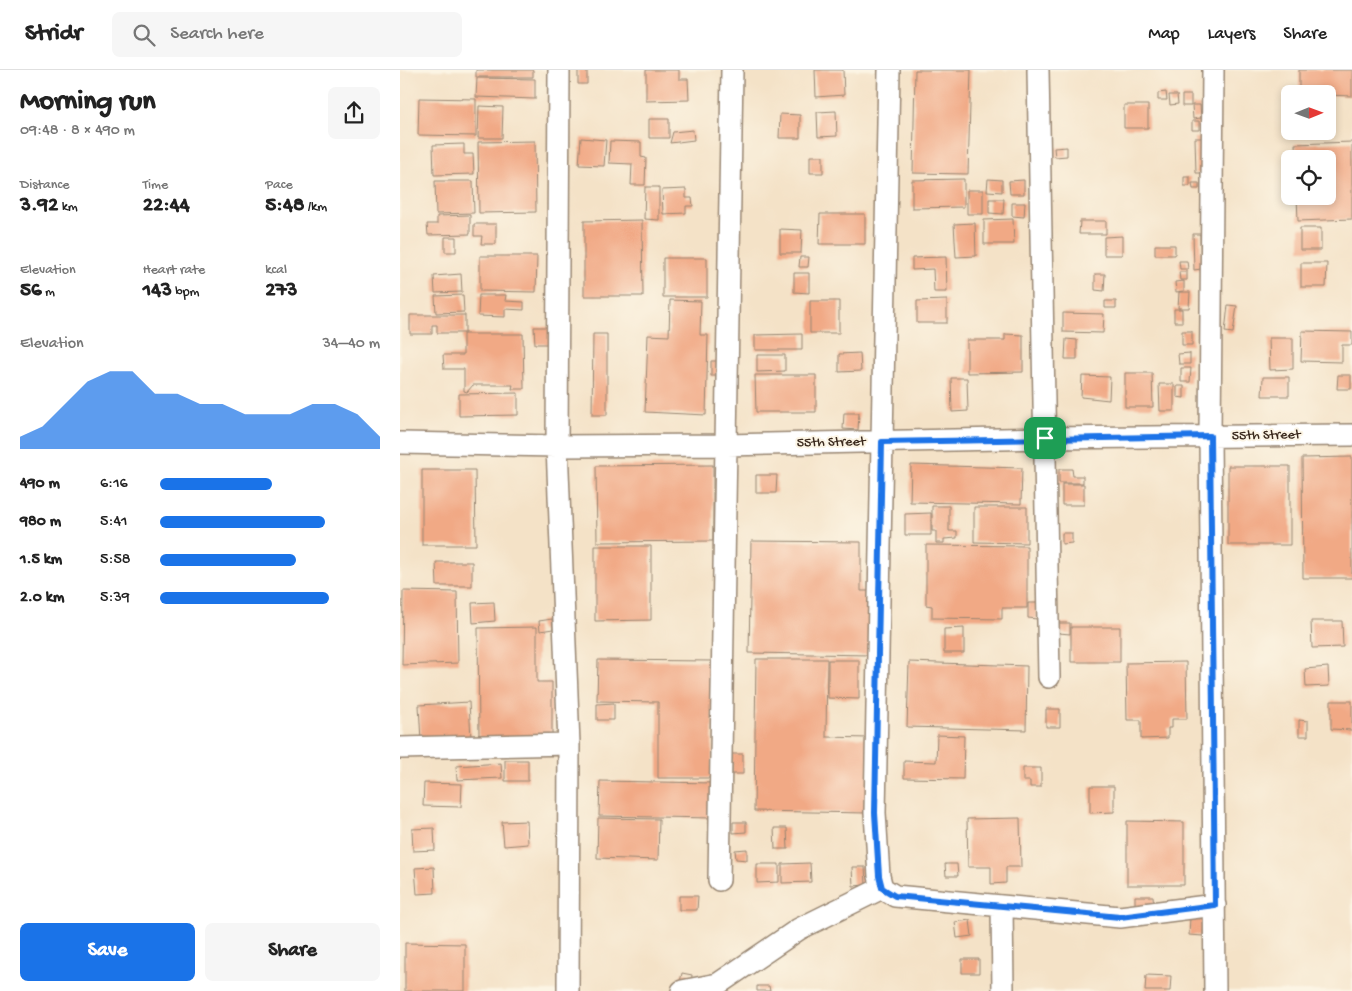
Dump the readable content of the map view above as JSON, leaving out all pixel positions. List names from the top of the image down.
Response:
{
  "streets": {
    "street": ["55th Street"]
  },
  "north": "right",
  "page": {
    "header": "Stridr",
    "search": "Search here",
    "nav": ["Map", "Layers", "Share"],
    "heading": ["Morning run", "09:48 · 8 × 490 m"],
    "stats": [
      ["Distance", "3.92 km"],
      ["Time", "22:44"],
      ["Pace", "5:48 /km"],
      ["Elevation", "56 m"],
      ["Heart rate", "143 bpm"],
      ["kcal", "273"]
    ],
    "chart": ["Elevation", "34–40 m"],
    "list": [
      {
        "name": "490 m",
        "note": "6:16"
      },
      {
        "name": "980 m",
        "note": "5:41"
      },
      {
        "name": "1.5 km",
        "note": "5:58"
      },
      {
        "name": "2.0 km",
        "note": "5:39"
      }
    ],
    "buttons": ["Save", "Share"]
  }
}
